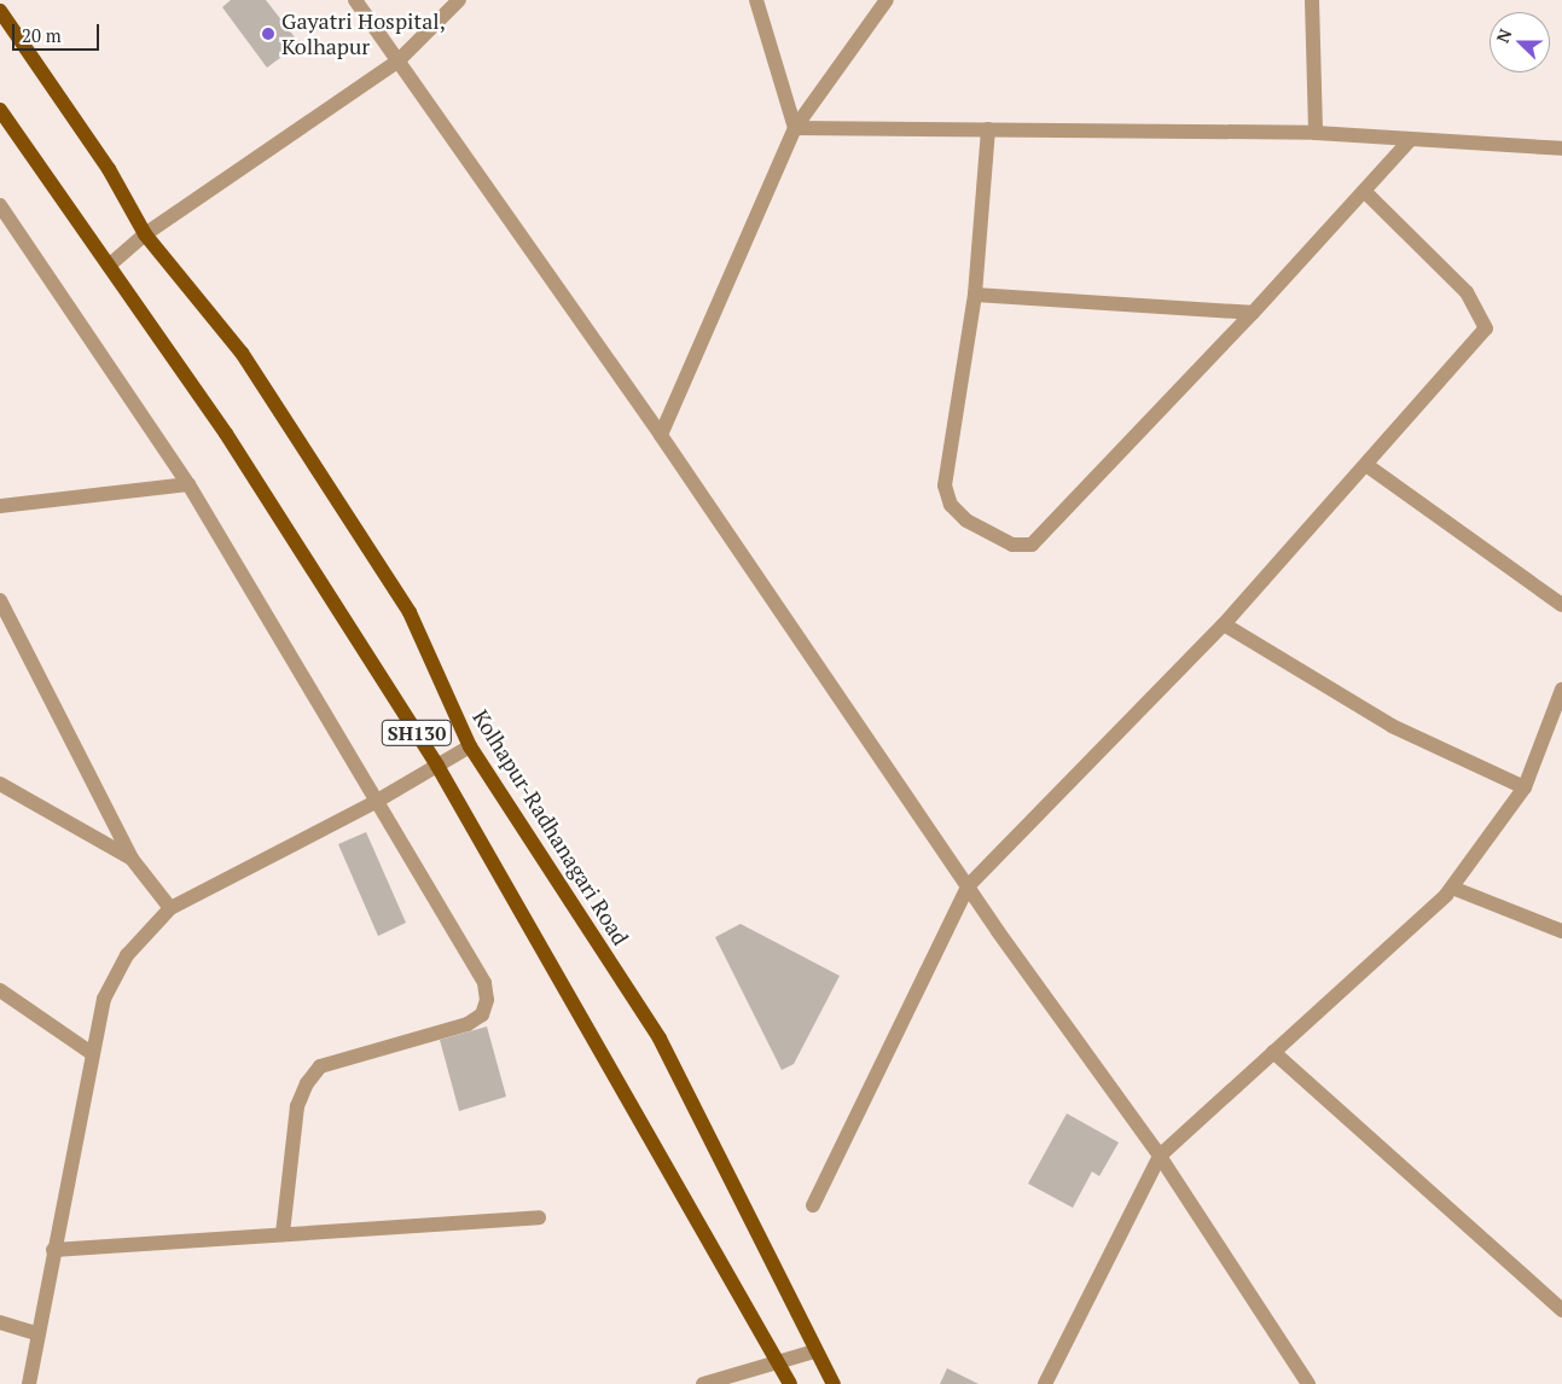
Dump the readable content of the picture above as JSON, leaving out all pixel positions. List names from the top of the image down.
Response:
{
  "streets": {
    "main road": ["SH130", "Kolhapur-Radhanagari Road"]
  },
  "places": ["Gayatri Hospital, Kolhapur"],
  "scale_bar": "20 m",
  "north": "left"
}
